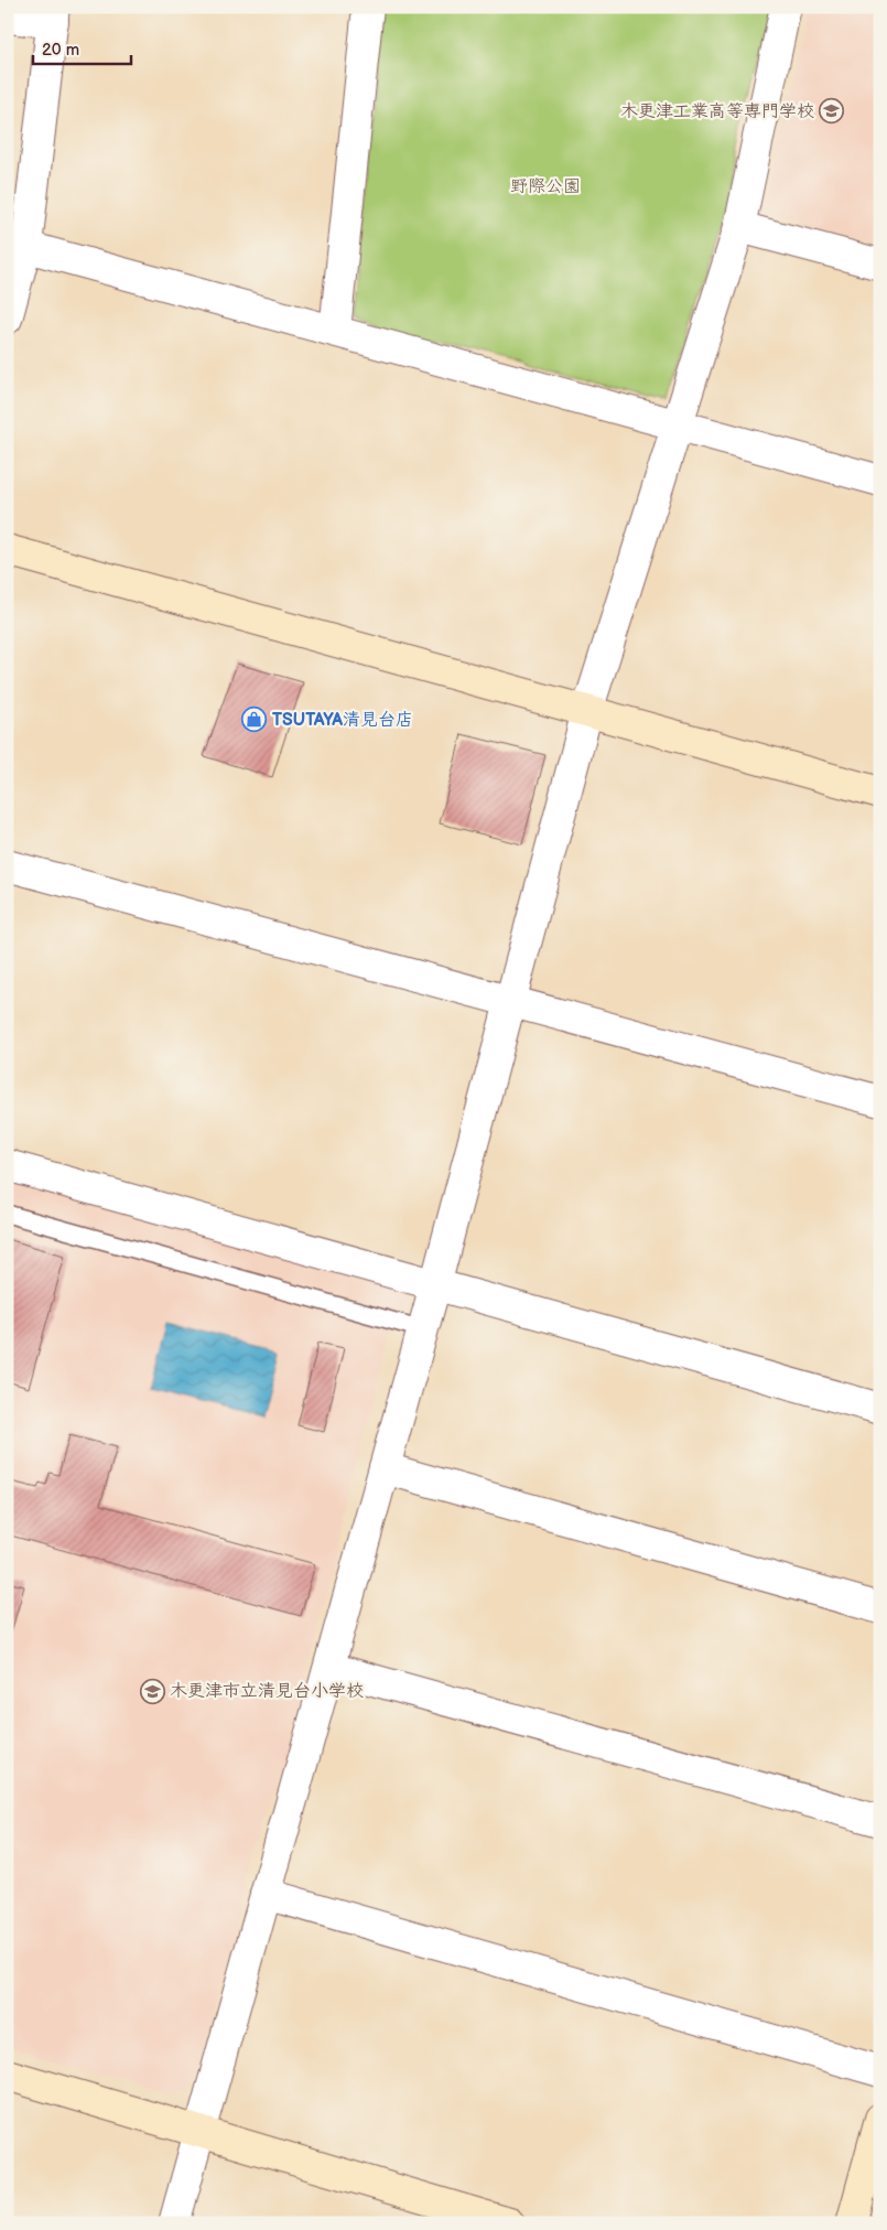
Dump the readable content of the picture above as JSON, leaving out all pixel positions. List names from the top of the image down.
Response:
{
  "parks": ["野際公園"],
  "places": {
    "school or university": ["木更津工業高等専門学校", "木更津市立清見台小学校"],
    "shop": ["TSUTAYA清見台店"]
  },
  "scale_bar": "20 m"
}
